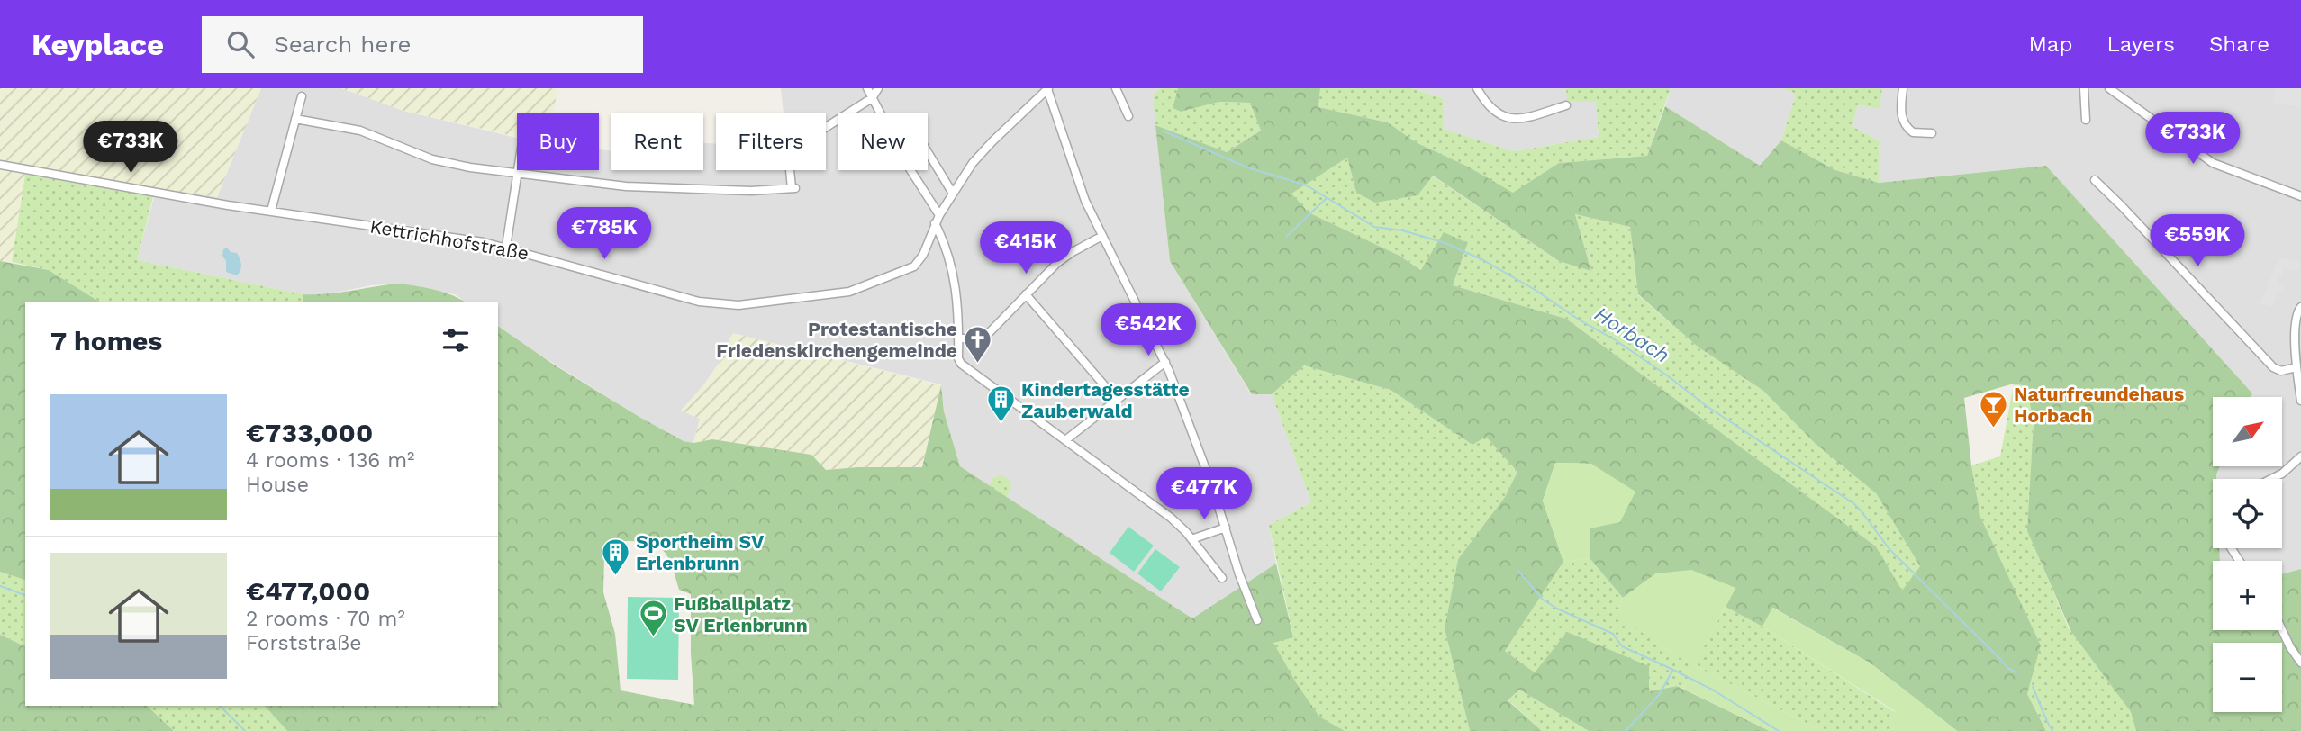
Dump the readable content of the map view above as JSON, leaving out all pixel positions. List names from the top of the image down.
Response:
{
  "streets": {
    "street": ["Kettrichhofstraße"]
  },
  "water": ["Horbach"],
  "places": {
    "church": ["Protestantische Friedenskirchengemeinde"],
    "building": ["Kindertagesstätte Zauberwald", "Sportheim SV Erlenbrunn"],
    "bar": ["Naturfreundehaus Horbach"],
    "sports": ["Fußballplatz SV Erlenbrunn"]
  },
  "north": "top right",
  "page": {
    "header": "Keyplace",
    "search": "Search here",
    "nav": ["Map", "Layers", "Share"],
    "price": [
      "€733K",
      "€733K",
      "€785K",
      "€559K",
      "€415K",
      "€542K",
      "€477K"
    ],
    "chip": [
      "Buy",
      "Rent",
      "Filters",
      "New"
    ],
    "heading": "7 homes",
    "list": [
      {
        "name": "€733,000",
        "note": "4 rooms · 136 m² · House"
      },
      {
        "name": "€477,000",
        "note": "2 rooms · 70 m² · Forststraße"
      }
    ],
    "map_buttons": ["+", "−"]
  }
}
